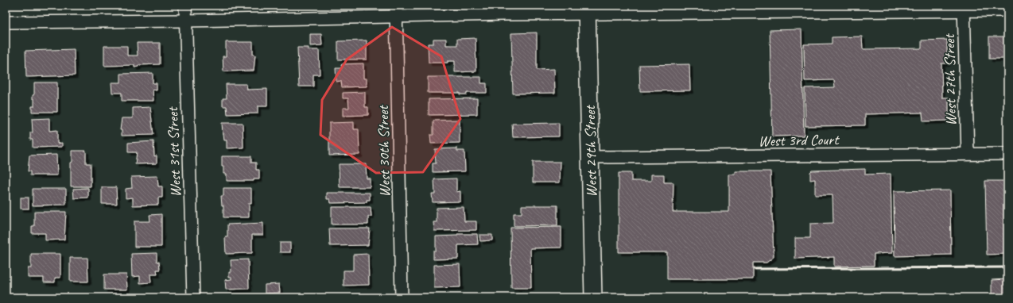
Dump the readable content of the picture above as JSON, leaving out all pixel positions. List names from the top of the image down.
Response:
{
  "streets": {
    "street": [
      "West 27th Street",
      "West 3rd Court",
      "West 30th Street",
      "West 29th Street",
      "West 31st Street"
    ]
  },
  "crossings": [
    ["West 27th Street", "West 3rd Court"],
    ["West 3rd Court", "West 29th Street"]
  ]
}
